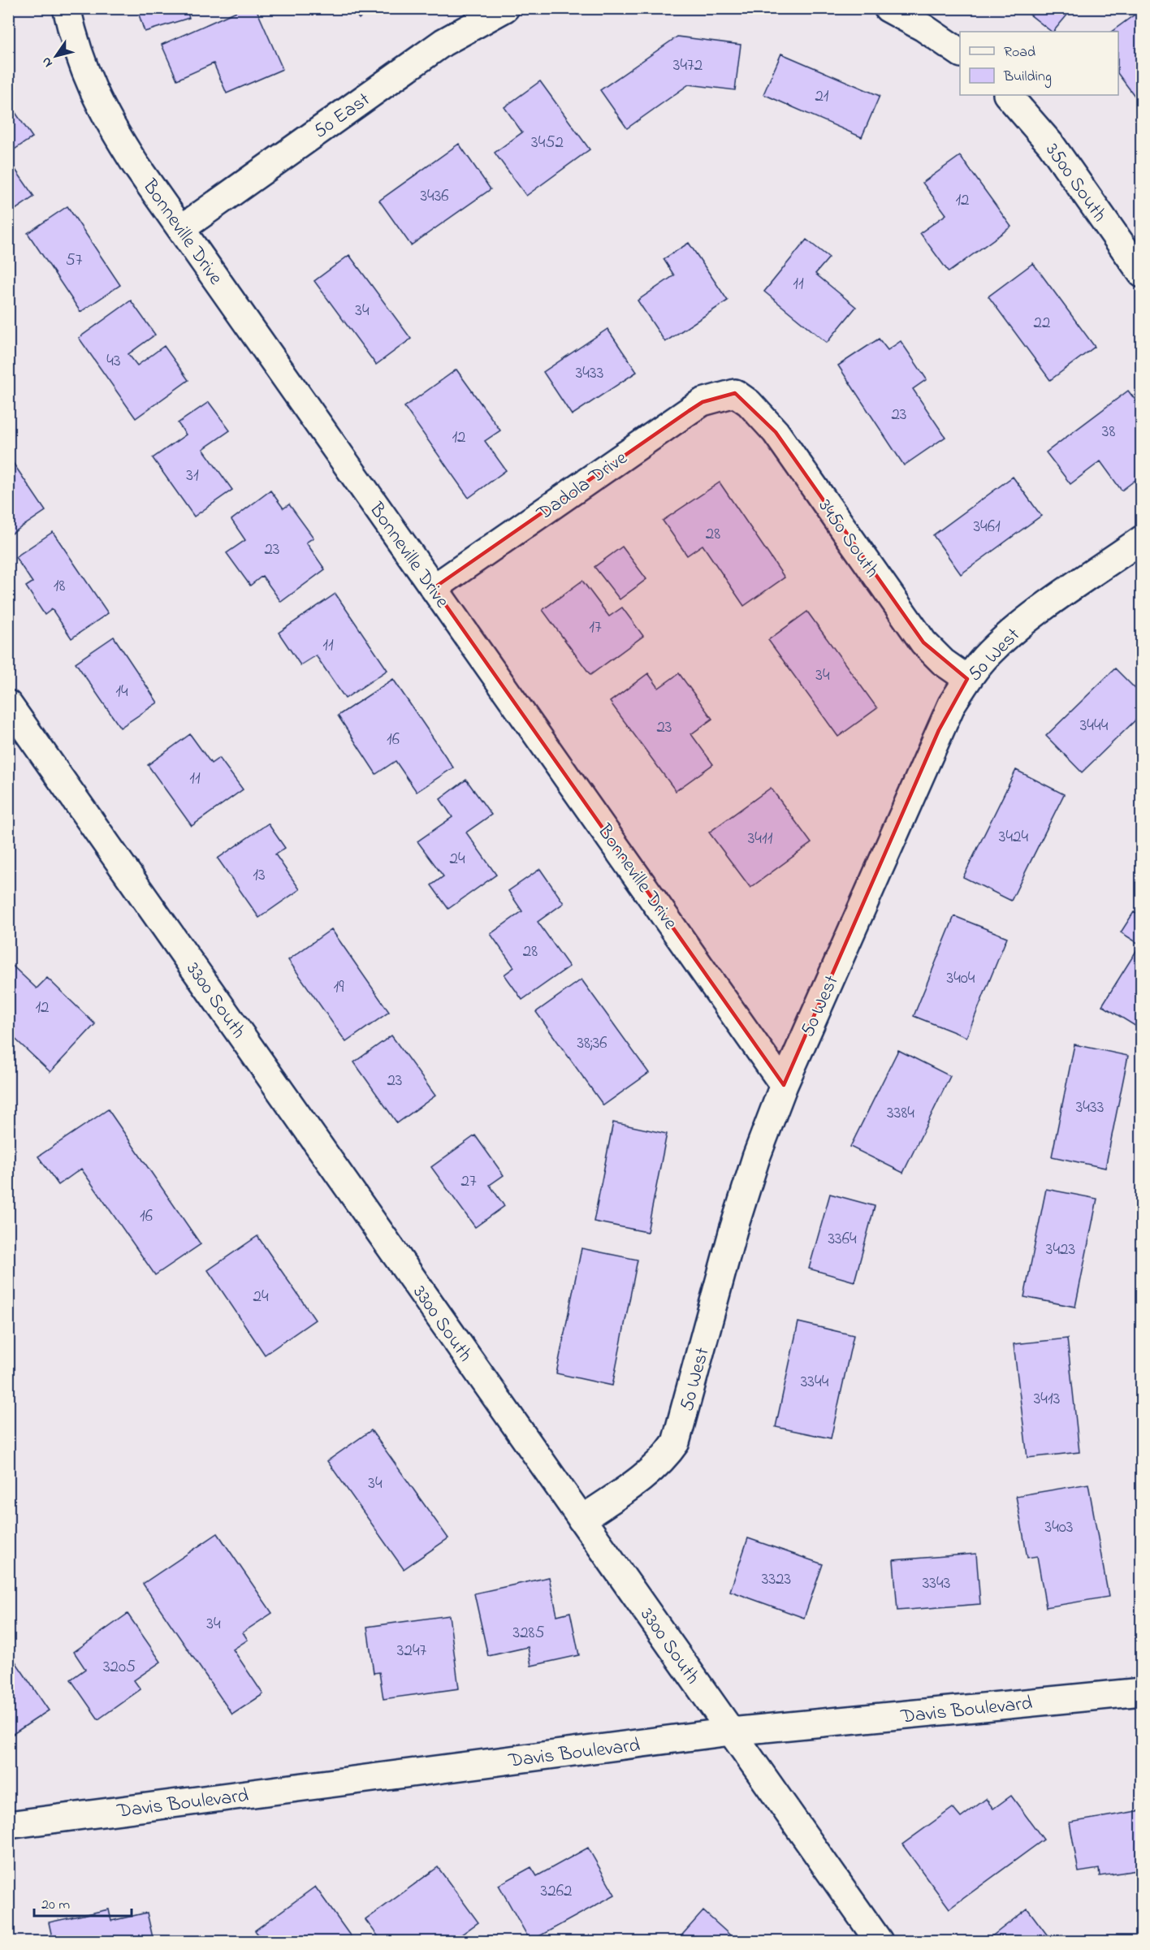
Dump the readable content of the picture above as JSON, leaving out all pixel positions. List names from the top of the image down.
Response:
{
  "streets": {
    "street": [
      "50 East",
      "3500 South",
      "Bonneville Drive",
      "Dadola Drive",
      "3450 South",
      "50 West",
      "3300 South",
      "Davis Boulevard"
    ]
  },
  "crossings": [
    ["50 East", "Bonneville Drive"],
    ["Bonneville Drive", "Dadola Drive"],
    ["Bonneville Drive", "50 West"],
    ["Dadola Drive", "3450 South"],
    ["3450 South", "50 West"],
    ["50 West", "3300 South"],
    ["3300 South", "Davis Boulevard"]
  ],
  "house_numbers": [
    "3472",
    "21",
    "3452",
    "3436",
    "12",
    "57",
    "11",
    "34",
    "22",
    "43",
    "3433",
    "23",
    "38",
    "12",
    "31",
    "3461",
    "28",
    "23",
    "18",
    "17",
    "11",
    "34",
    "14",
    "3444",
    "23",
    "16",
    "11",
    "3424",
    "3411",
    "24",
    "13",
    "28",
    "3404",
    "19",
    "12",
    "38;36",
    "23",
    "3433",
    "3384",
    "27",
    "16",
    "3364",
    "3423",
    "24",
    "3344",
    "3413",
    "34",
    "3403",
    "3323",
    "3343",
    "34",
    "3285",
    "3247",
    "3205",
    "3262"
  ],
  "legend": ["Road", "Building"],
  "scale_bar": "20 m",
  "north": "bottom left"
}
